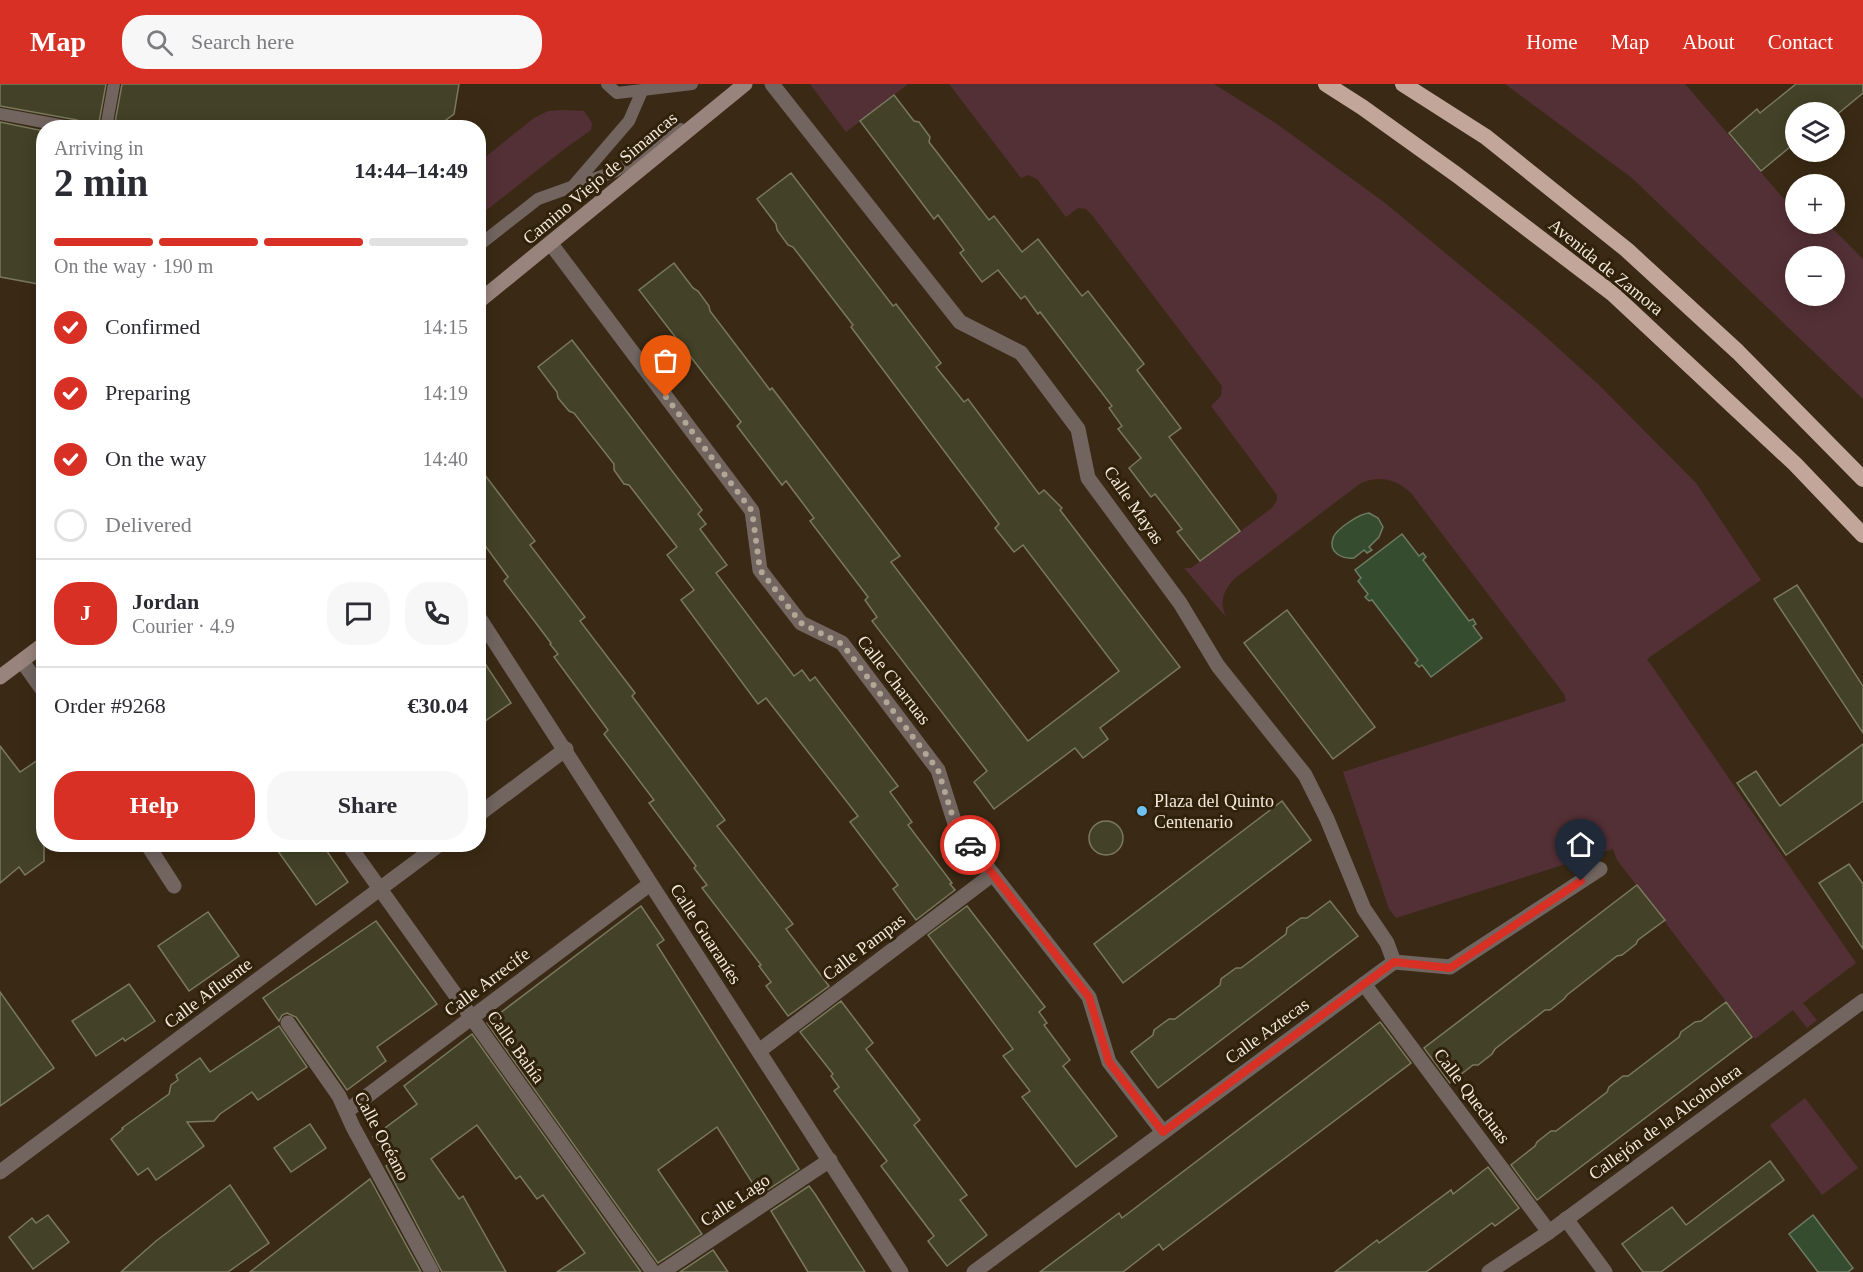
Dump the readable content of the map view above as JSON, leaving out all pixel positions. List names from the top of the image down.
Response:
{
  "streets": {
    "highway": ["Avenida de Zamora"],
    "main road": ["Camino Viejo de Simancas"],
    "street": [
      "Calle Mayas",
      "Calle Charruas",
      "Calle Guaraníes",
      "Calle Pampas",
      "Calle Arrecife",
      "Calle Afluente",
      "Calle Aztecas",
      "Calle Bahía",
      "Calle Quechuas",
      "Callejón de la Alcoholera",
      "Calle Océano",
      "Calle Lago"
    ]
  },
  "crossings": [
    ["Camino Viejo de Simancas", "Calle Charruas"],
    ["Calle Mayas", "Calle Aztecas"],
    ["Calle Charruas", "Calle Pampas"],
    ["Calle Charruas", "Calle Aztecas"],
    ["Calle Guaraníes", "Calle Pampas"],
    ["Calle Guaraníes", "Calle Arrecife"],
    ["Calle Guaraníes", "Calle Lago"],
    ["Calle Arrecife", "Calle Bahía"],
    ["Calle Arrecife", "Calle Océano"],
    ["Calle Afluente", "Calle Bahía"],
    ["Calle Aztecas", "Calle Quechuas"],
    ["Calle Quechuas", "Callejón de la Alcoholera"]
  ],
  "places": ["Plaza del Quinto Centenario"],
  "page": {
    "header": "Map",
    "search": "Search here",
    "nav": [
      "Home",
      "Map",
      "About",
      "Contact"
    ],
    "map_buttons": ["+", "−"],
    "heading": ["2 min", "Arriving in", "14:44–14:49"],
    "panel": [
      "Jordan",
      "Courier · 4.9",
      "Order #9268",
      "€30.04"
    ],
    "bar": "On the way · 190 m",
    "list": [
      ["Confirmed", "14:15"],
      ["Preparing", "14:19"],
      ["On the way", "14:40"],
      "Delivered"
    ],
    "round": "J",
    "buttons": ["Help", "Share"]
  }
}
